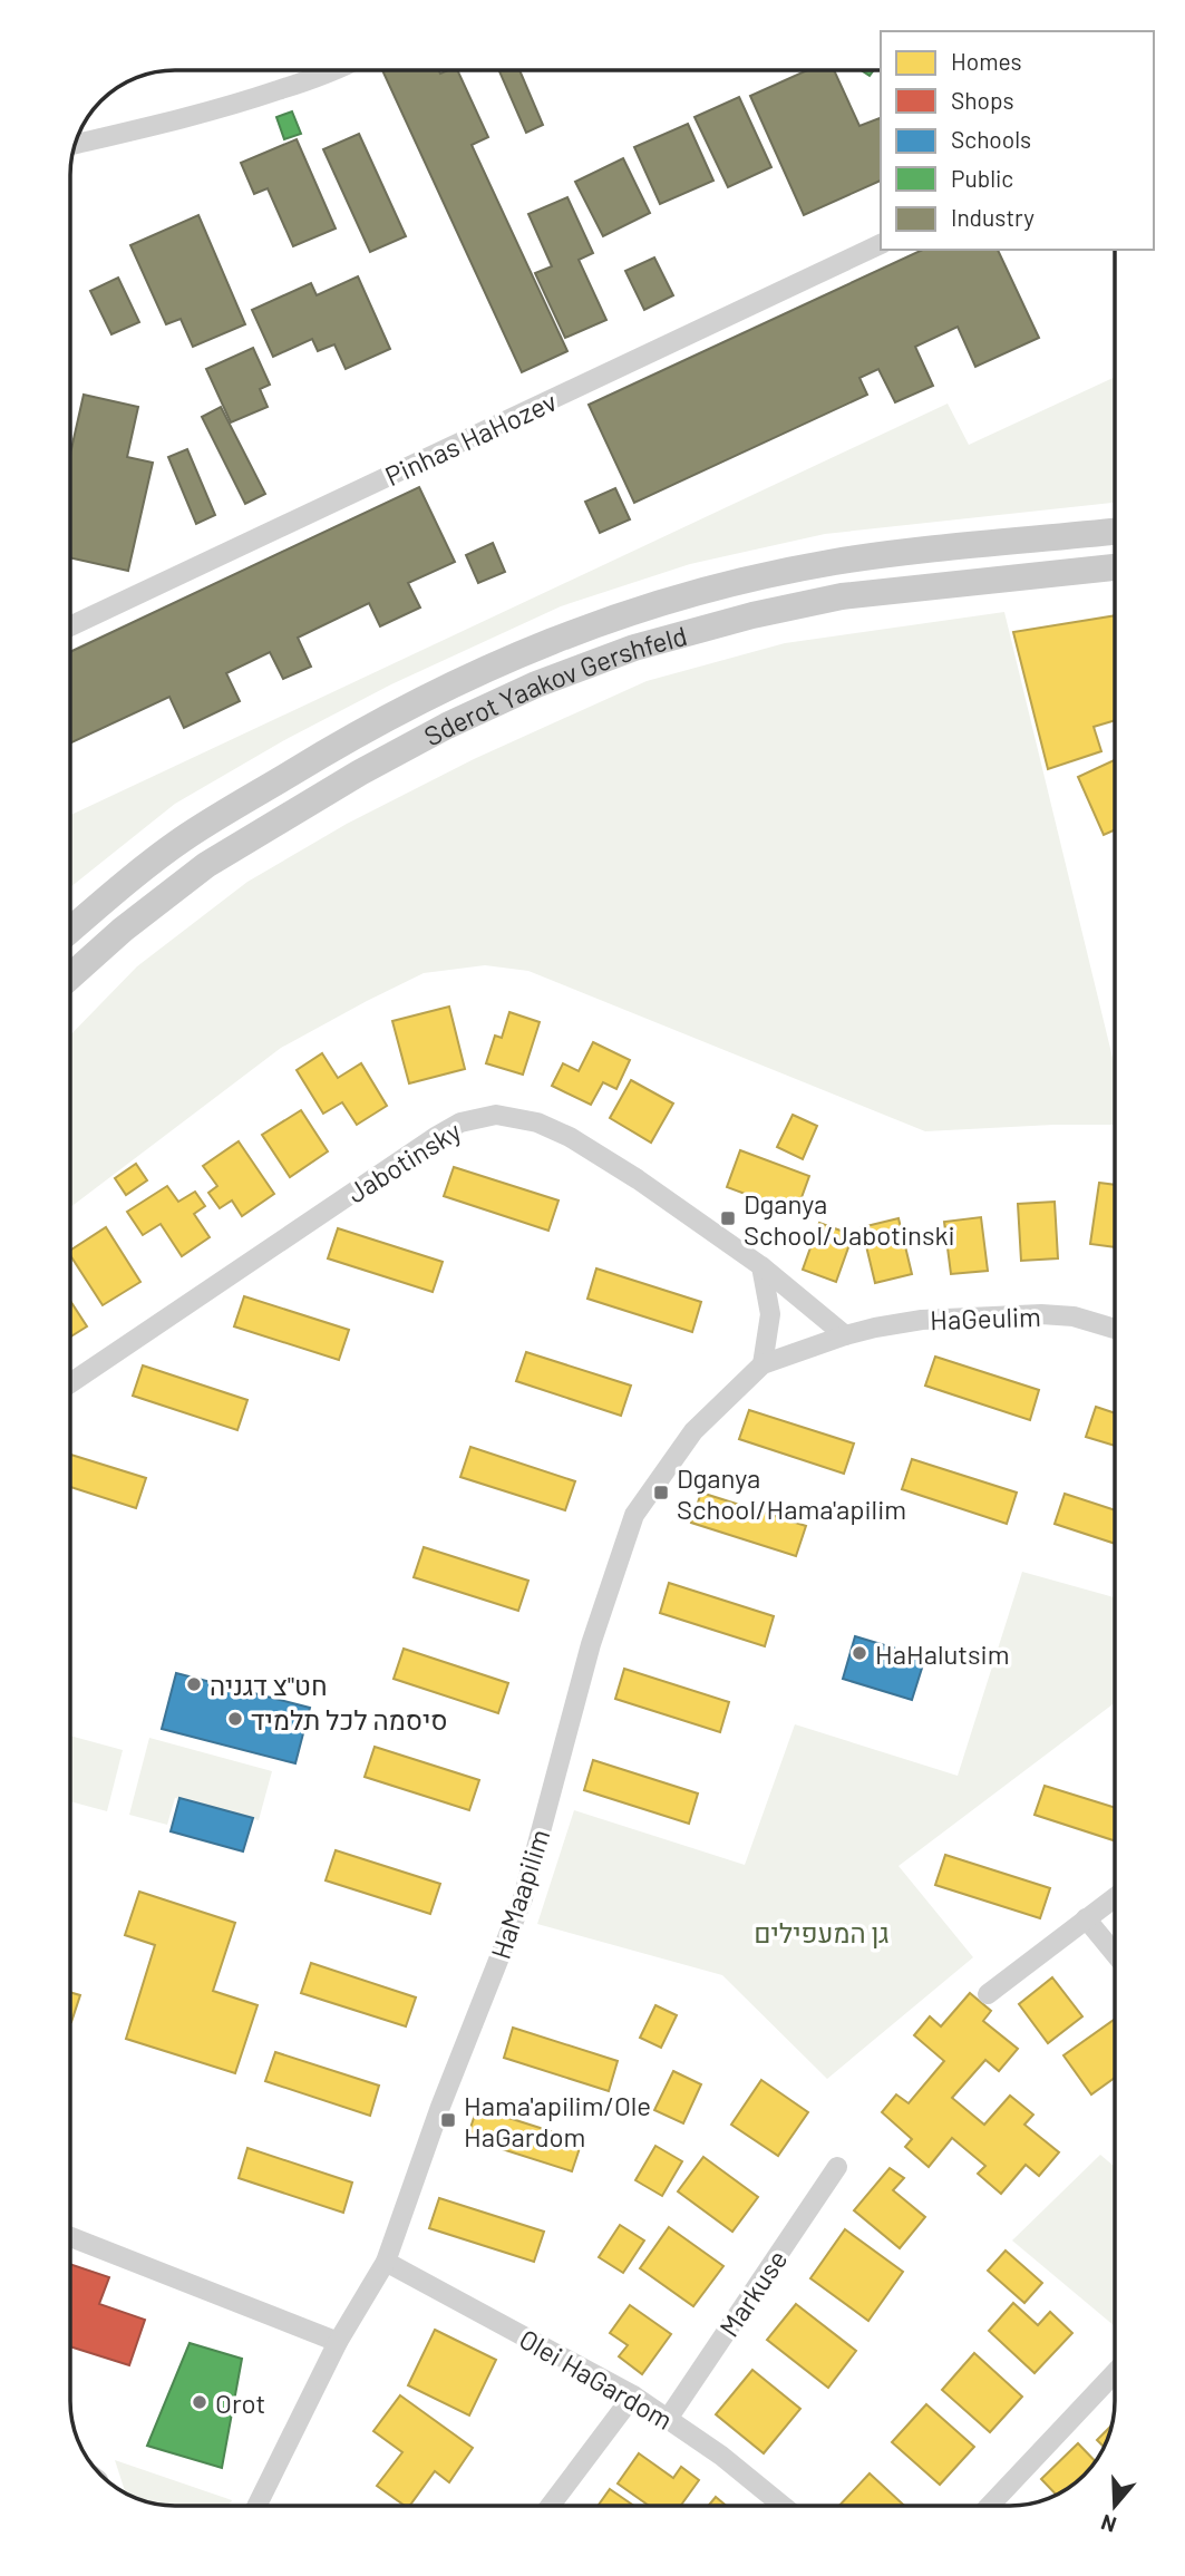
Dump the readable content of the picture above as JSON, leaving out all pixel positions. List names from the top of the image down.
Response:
{
  "streets": {
    "main road": ["Sderot Yaakov Gershfeld"],
    "street": [
      "Pinhas HaHozev",
      "Jabotinsky",
      "HaGeulim",
      "HaMaapilim",
      "Markuse",
      "Olei HaGardom"
    ]
  },
  "crossings": [
    ["Jabotinsky", "HaGeulim"],
    ["Jabotinsky", "HaMaapilim"],
    ["HaGeulim", "HaMaapilim"],
    ["HaMaapilim", "Olei HaGardom"],
    ["Markuse", "Olei HaGardom"]
  ],
  "parks": ["גן המעפילים"],
  "places": {
    "transit": ["Dganya School/Jabotinski", "Dganya School/Hama'apilim", "Hama'apilim/Ole HaGardom"],
    "other": [
      "HaHalutsim",
      "חט''צ דגניה",
      "סיסמה לכל תלמיד",
      "Orot"
    ]
  },
  "legend": [
    "Homes",
    "Shops",
    "Schools",
    "Public",
    "Industry"
  ],
  "north": "bottom"
}
